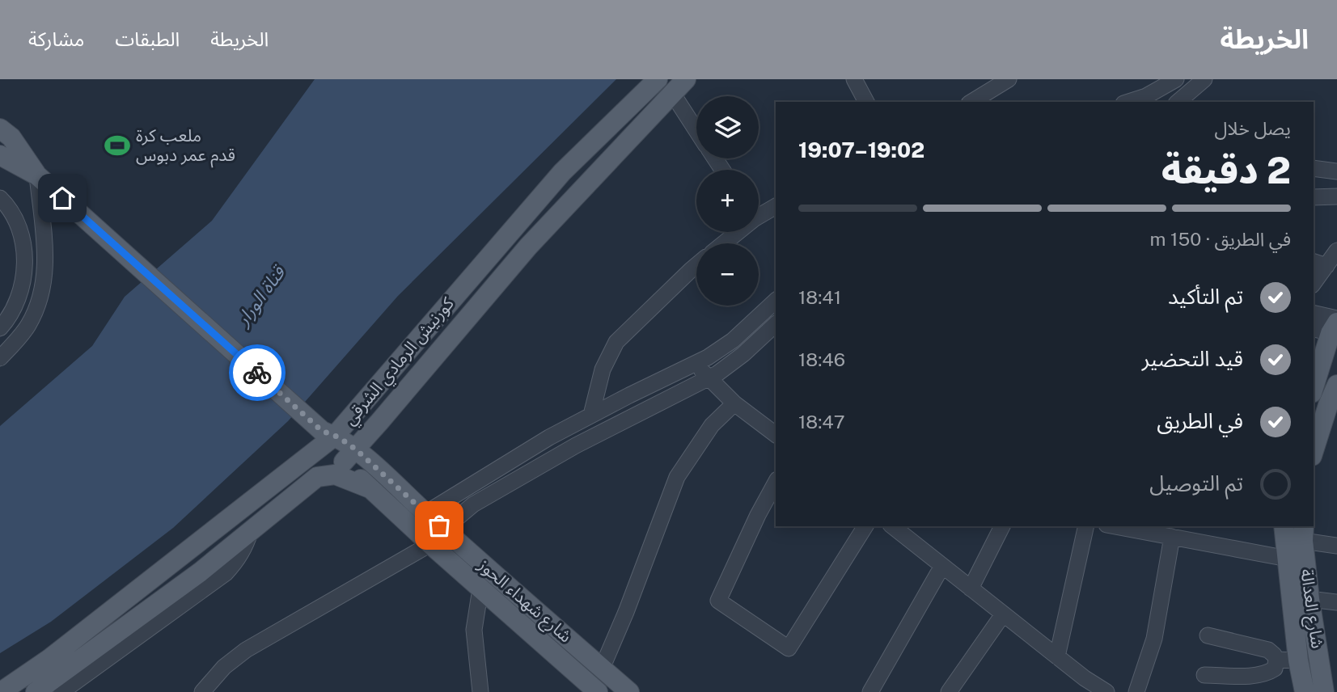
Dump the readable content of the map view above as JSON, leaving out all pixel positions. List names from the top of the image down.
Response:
{
  "streets": {
    "main road": ["كورنيش الرمادي الشرقي", "شارع شهداء الحوز", "شارع العدالة"]
  },
  "crossings": [
    ["كورنيش الرمادي الشرقي", "شارع شهداء الحوز"]
  ],
  "water": ["قناة الورار"],
  "places": {
    "sports": ["ملعب كرة قدم عمر دبوس"]
  },
  "page": {
    "header": "الخريطة",
    "nav": ["الخريطة", "الطبقات", "مشاركة"],
    "map_buttons": ["+", "−"],
    "heading": ["2 دقيقة", "يصل خلال", "19:02–19:07"],
    "bar": "في الطريق · 150 m",
    "list": [
      ["تم التأكيد", "18:41"],
      ["قيد التحضير", "18:46"],
      ["في الطريق", "18:47"],
      "تم التوصيل"
    ]
  }
}
